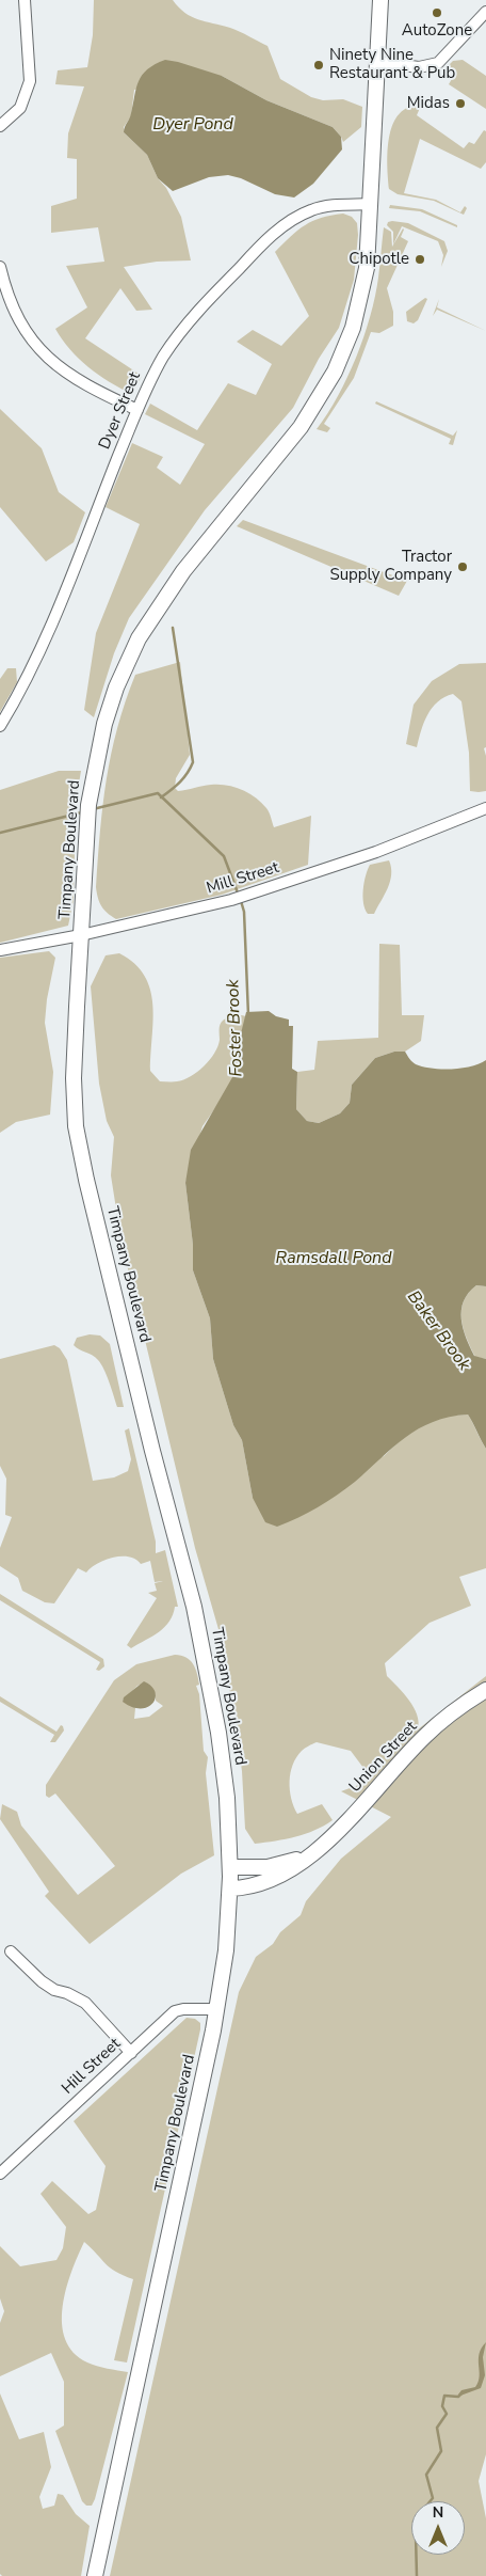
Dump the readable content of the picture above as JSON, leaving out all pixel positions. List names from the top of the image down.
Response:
{
  "streets": {
    "main road": ["Timpany Boulevard", "Union Street"],
    "street": ["Dyer Street", "Mill Street", "Hill Street"]
  },
  "crossings": [
    ["Dyer Street", "Timpany Boulevard"],
    ["Timpany Boulevard", "Mill Street"],
    ["Timpany Boulevard", "Union Street"],
    ["Timpany Boulevard", "Hill Street"]
  ],
  "water": [
    "Dyer Pond",
    "Foster Brook",
    "Ramsdall Pond",
    "Baker Brook"
  ],
  "places": [
    "AutoZone",
    "Ninety Nine Restaurant & Pub",
    "Midas",
    "Chipotle",
    "Tractor Supply Company"
  ],
  "north": "top"
}
